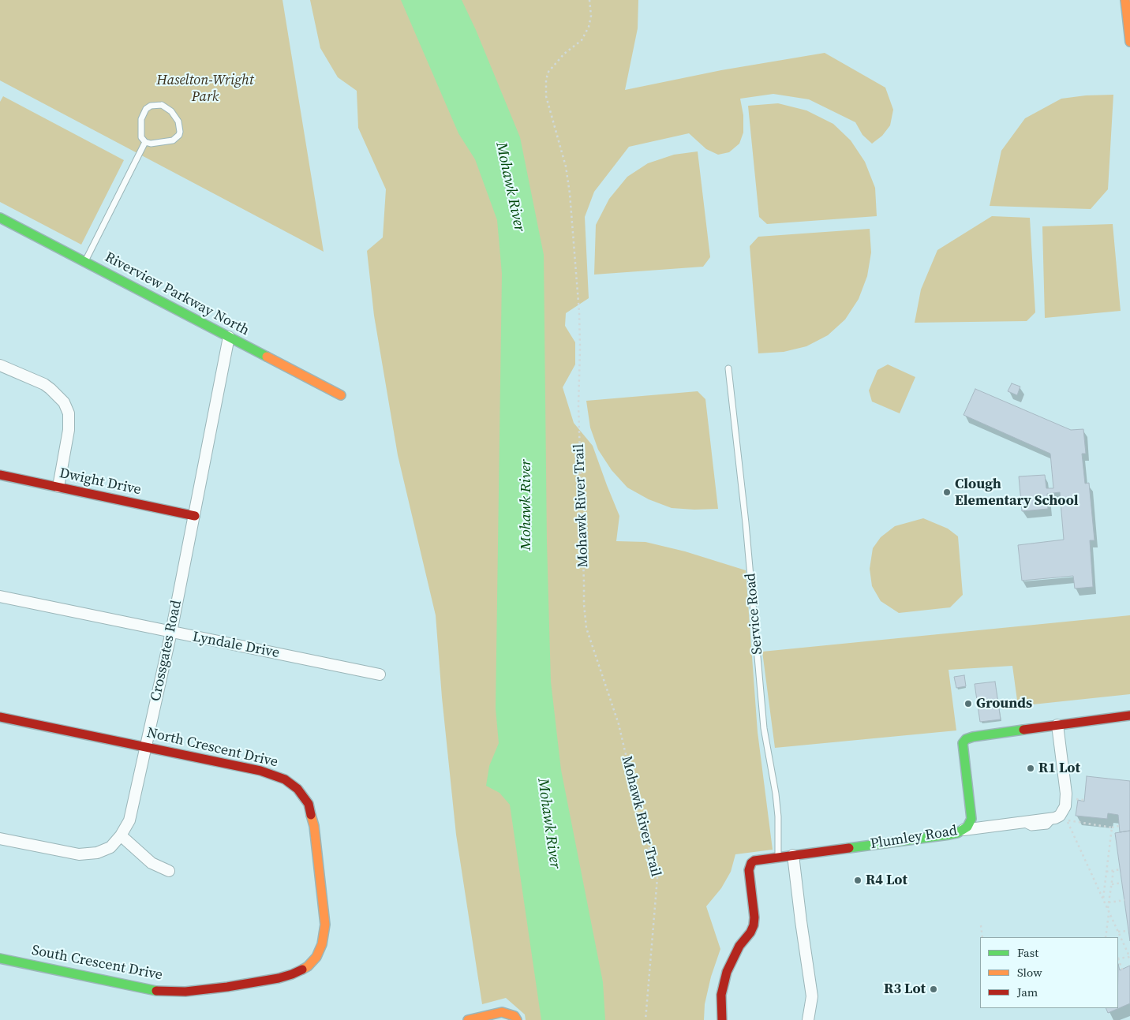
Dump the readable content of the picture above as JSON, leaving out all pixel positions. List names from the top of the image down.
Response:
{
  "streets": {
    "street": [
      "Riverview Parkway North",
      "Dwight Drive",
      "Lyndale Drive",
      "Crossgates Road",
      "North Crescent Drive",
      "Plumley Road",
      "South Crescent Drive"
    ],
    "lane": ["Service Road"],
    "path": ["Mohawk River Trail"]
  },
  "crossings": [
    ["Riverview Parkway North", "Crossgates Road"],
    ["Dwight Drive", "Crossgates Road"],
    ["Service Road", "Plumley Road"],
    ["Lyndale Drive", "Crossgates Road"],
    ["Crossgates Road", "North Crescent Drive"],
    ["North Crescent Drive", "South Crescent Drive"]
  ],
  "water": ["Mohawk River"],
  "parks": ["Haselton-Wright Park"],
  "places": [
    "Clough Elementary School",
    "Grounds",
    "R1 Lot",
    "R4 Lot",
    "R3 Lot"
  ],
  "legend": ["Fast", "Slow", "Jam"]
}
